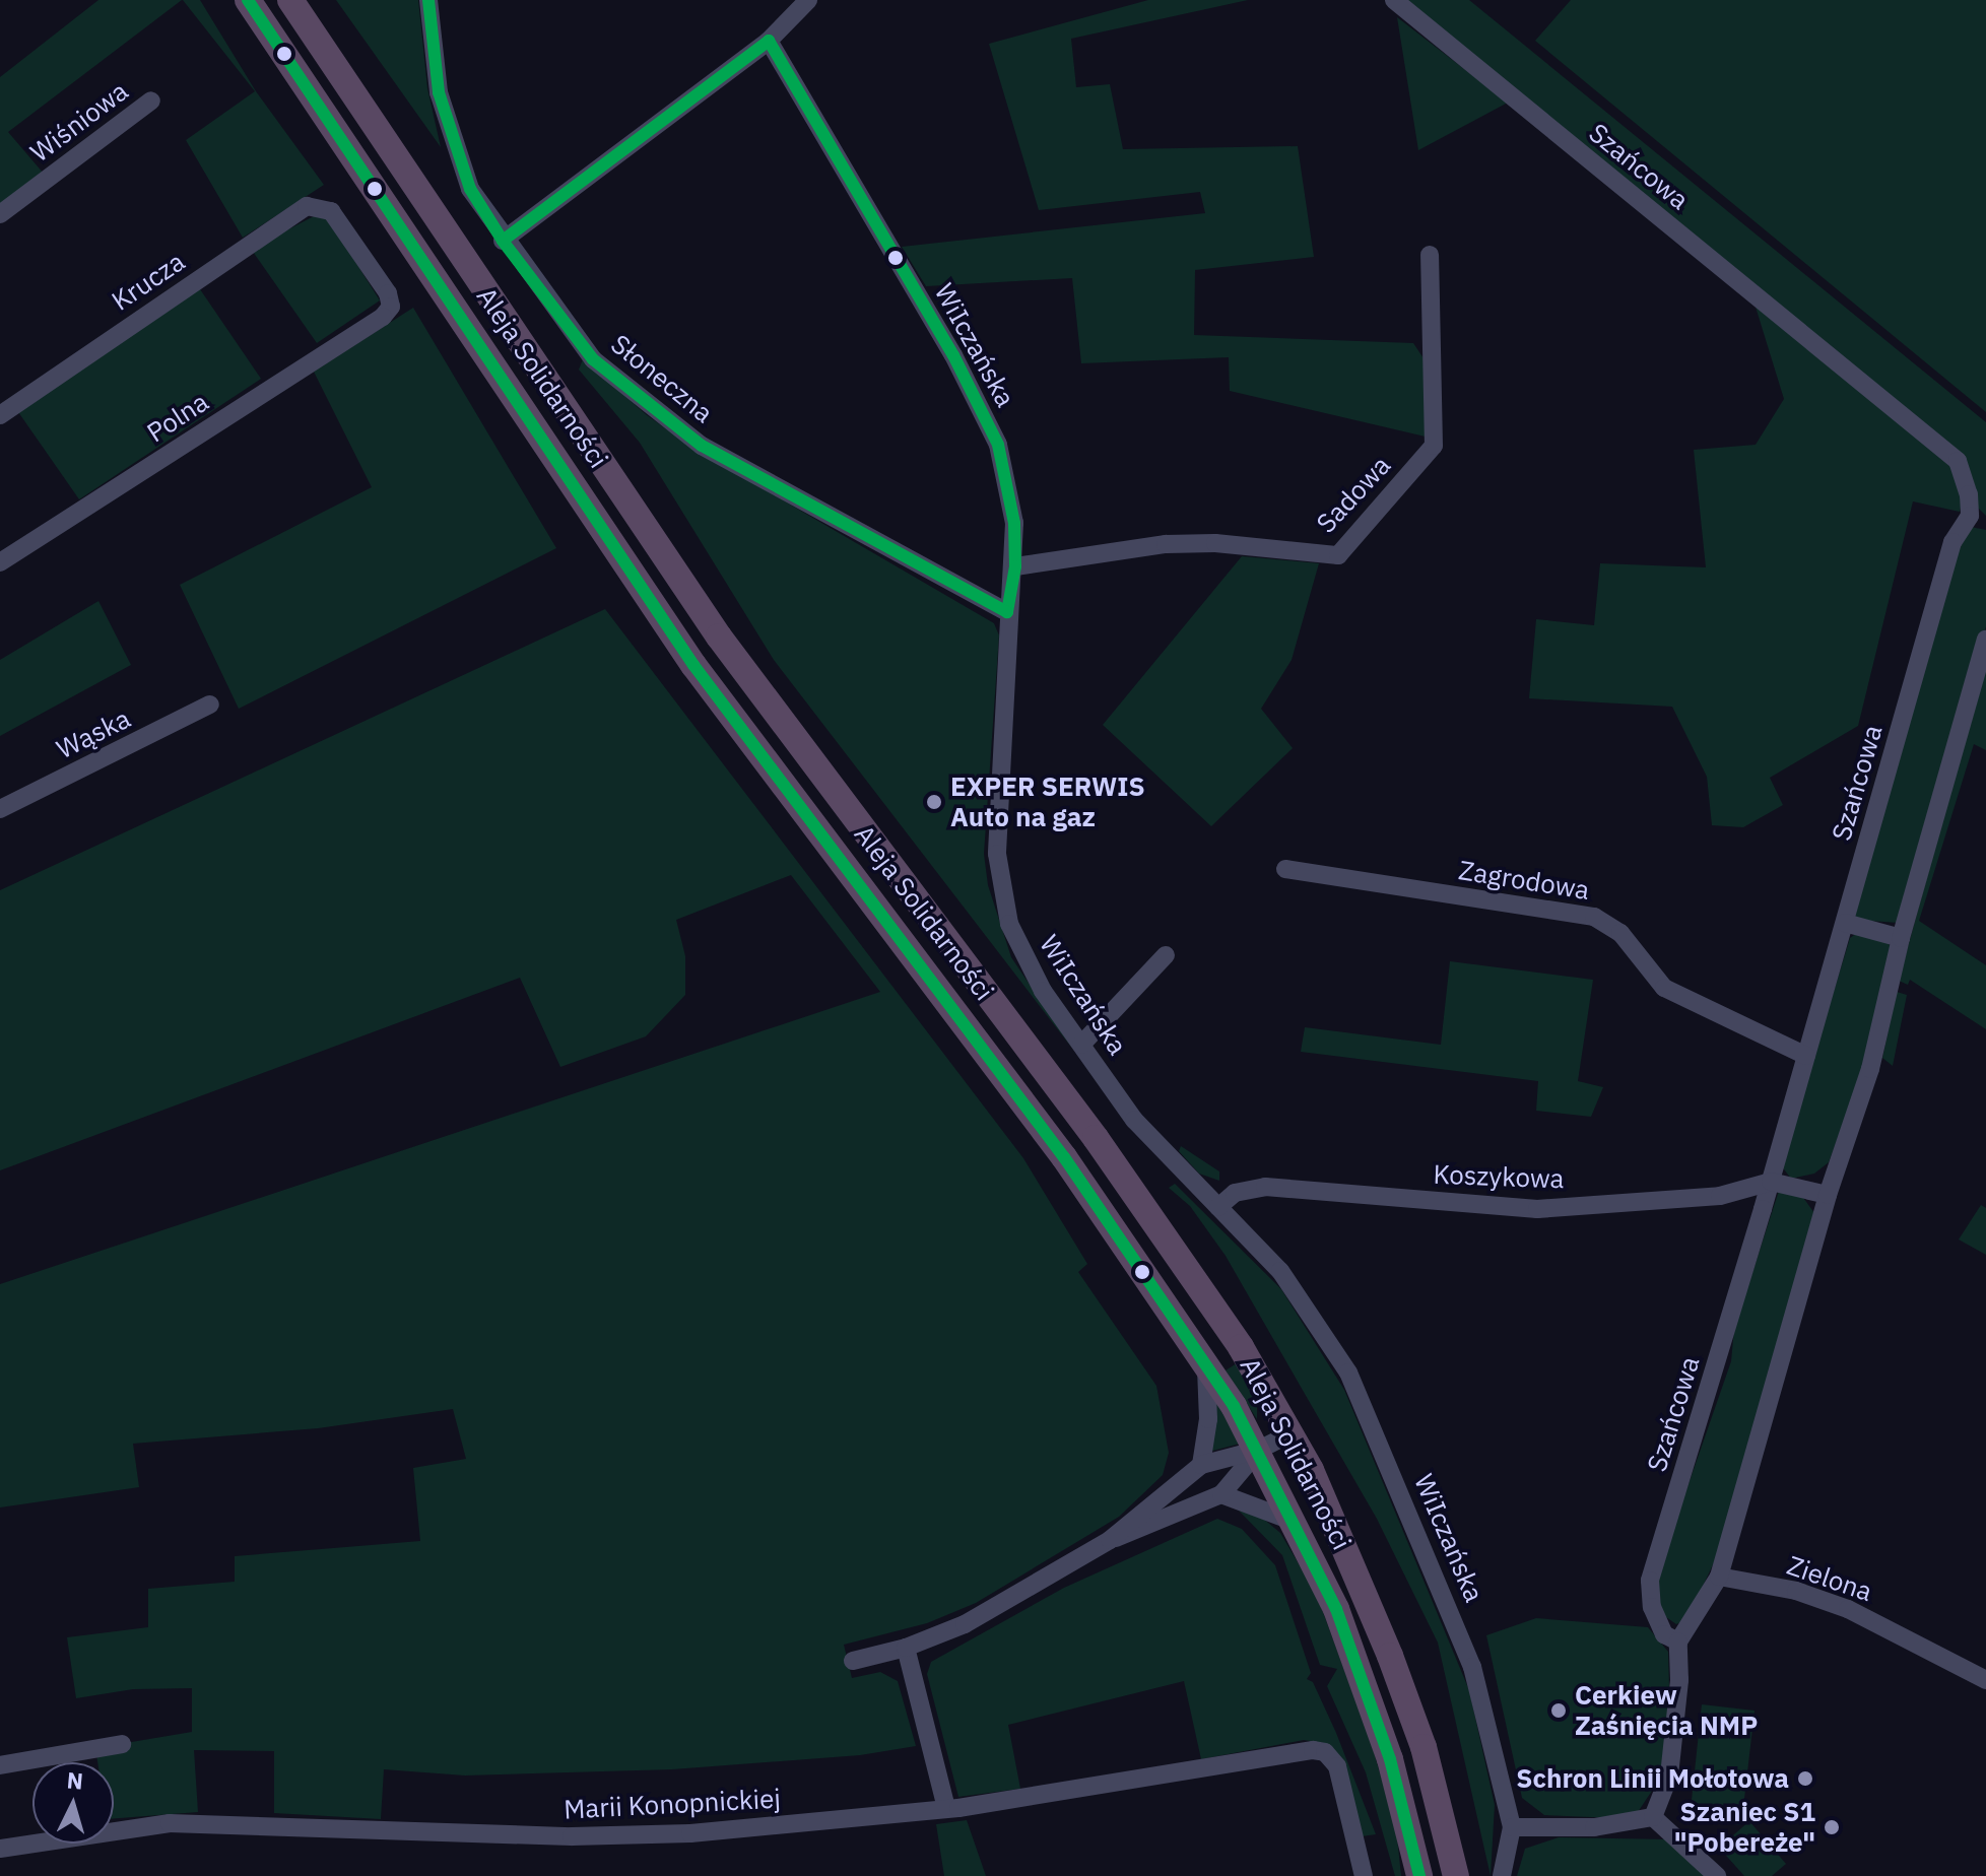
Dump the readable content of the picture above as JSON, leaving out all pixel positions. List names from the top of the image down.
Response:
{
  "streets": {
    "highway": ["Aleja Solidarności"],
    "street": [
      "Wiśniowa",
      "Szańcowa",
      "Krucza",
      "WiIczańska",
      "Słoneczna",
      "Polna",
      "Sadowa",
      "Wąska",
      "Zagrodowa",
      "Koszykowa",
      "Zielona",
      "Marii Konopnickiej"
    ]
  },
  "crossings": [
    ["Szańcowa", "Zagrodowa"],
    ["Szańcowa", "Koszykowa"],
    ["Krucza", "Polna"],
    ["WiIczańska", "Słoneczna"],
    ["WiIczańska", "Sadowa"],
    ["WiIczańska", "Koszykowa"]
  ],
  "places": [
    "EXPER SERWIS Auto na gaz",
    "Cerkiew Zaśnięcia NMP",
    "Schron Linii Mołotowa",
    "Szaniec S1 \"Pobereże\""
  ],
  "north": "top"
}
